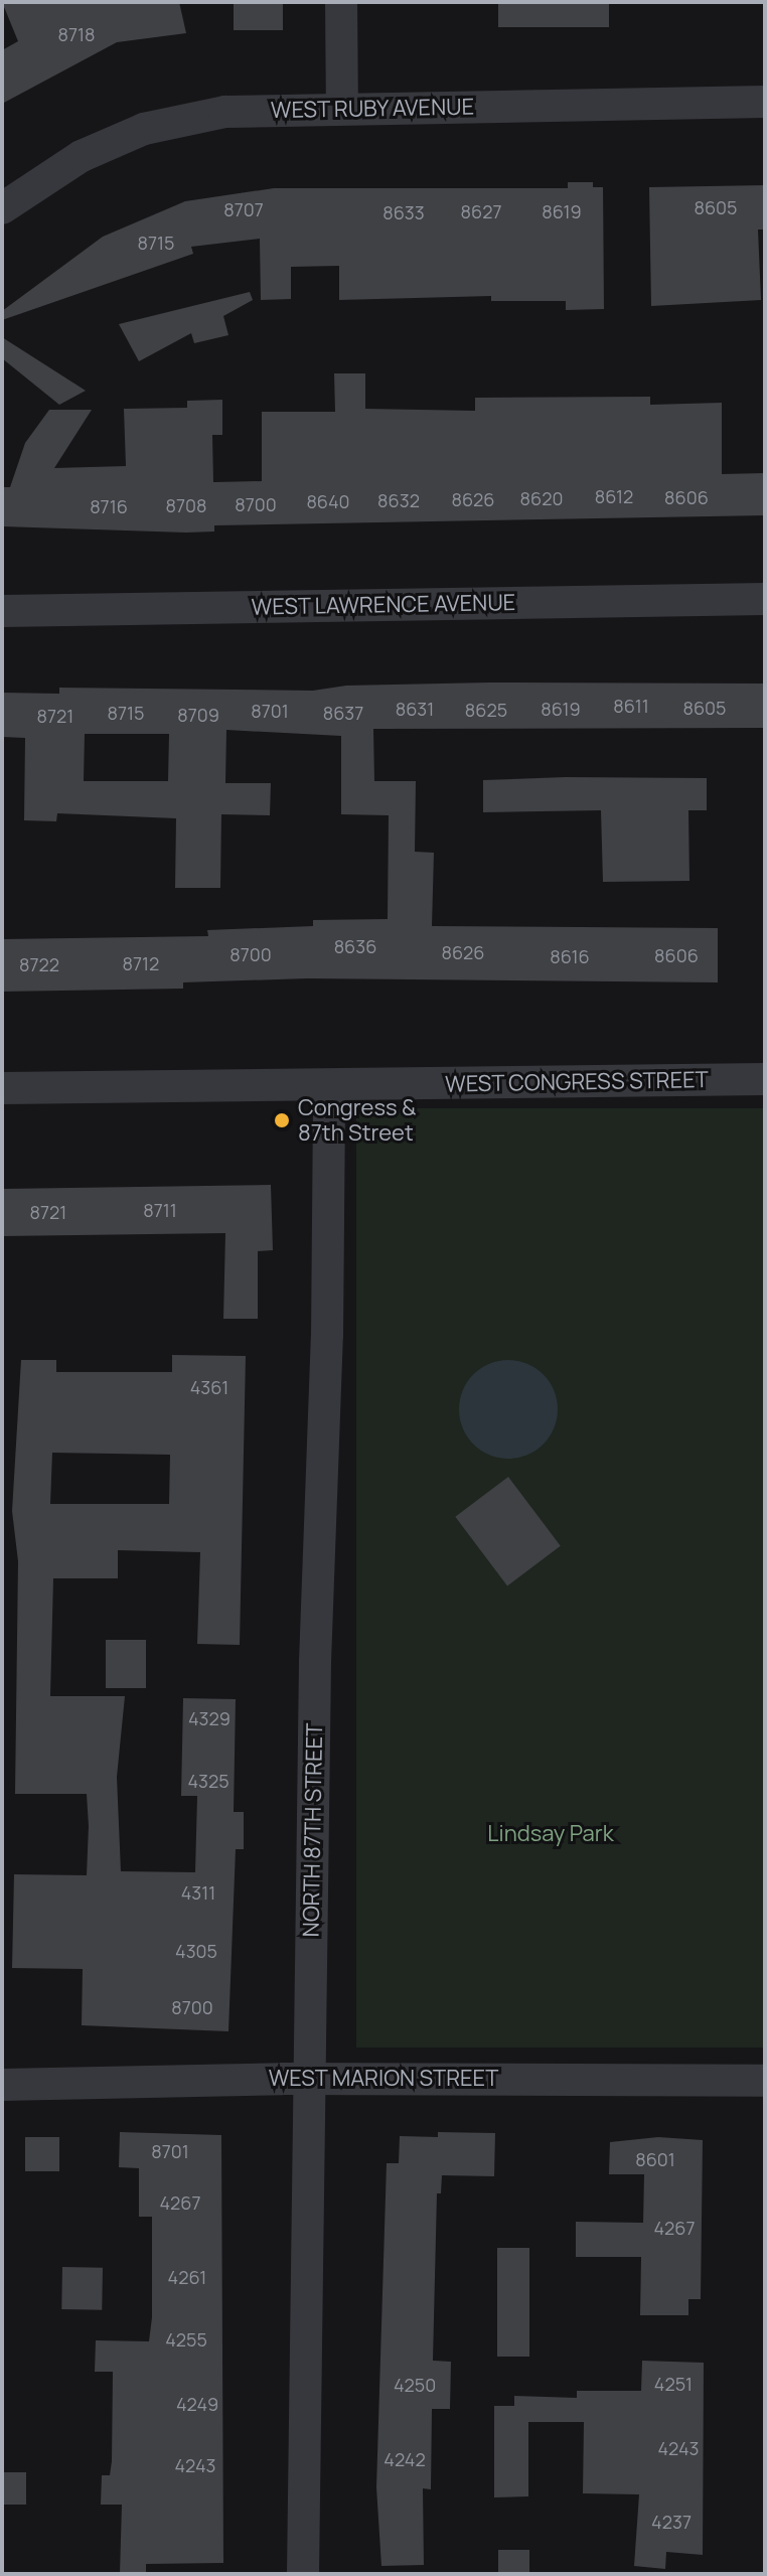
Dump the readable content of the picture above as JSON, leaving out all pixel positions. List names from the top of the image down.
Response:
{
  "streets": {
    "street": [
      "WEST RUBY AVENUE",
      "WEST LAWRENCE AVENUE",
      "WEST CONGRESS STREET",
      "NORTH 87TH STREET",
      "WEST MARION STREET"
    ]
  },
  "crossings": [
    ["WEST CONGRESS STREET", "NORTH 87TH STREET"],
    ["NORTH 87TH STREET", "WEST MARION STREET"]
  ],
  "parks": ["Lindsay Park"],
  "places": ["Congress & 87th Street"],
  "house_numbers": [
    "8718",
    "8605",
    "8707",
    "8627",
    "8619",
    "8633",
    "8715",
    "8612",
    "8606",
    "8620",
    "8626",
    "8632",
    "8640",
    "8700",
    "8708",
    "8716",
    "8611",
    "8605",
    "8631",
    "8619",
    "8625",
    "8701",
    "8715",
    "8637",
    "8709",
    "8721",
    "8636",
    "8626",
    "8700",
    "8606",
    "8616",
    "8712",
    "8722",
    "8711",
    "8721",
    "4361",
    "4329",
    "4325",
    "4311",
    "4305",
    "8700",
    "8701",
    "8601",
    "4267",
    "4267",
    "4261",
    "4255",
    "4251",
    "4250",
    "4249",
    "4243",
    "4242",
    "4243",
    "4237"
  ]
}
